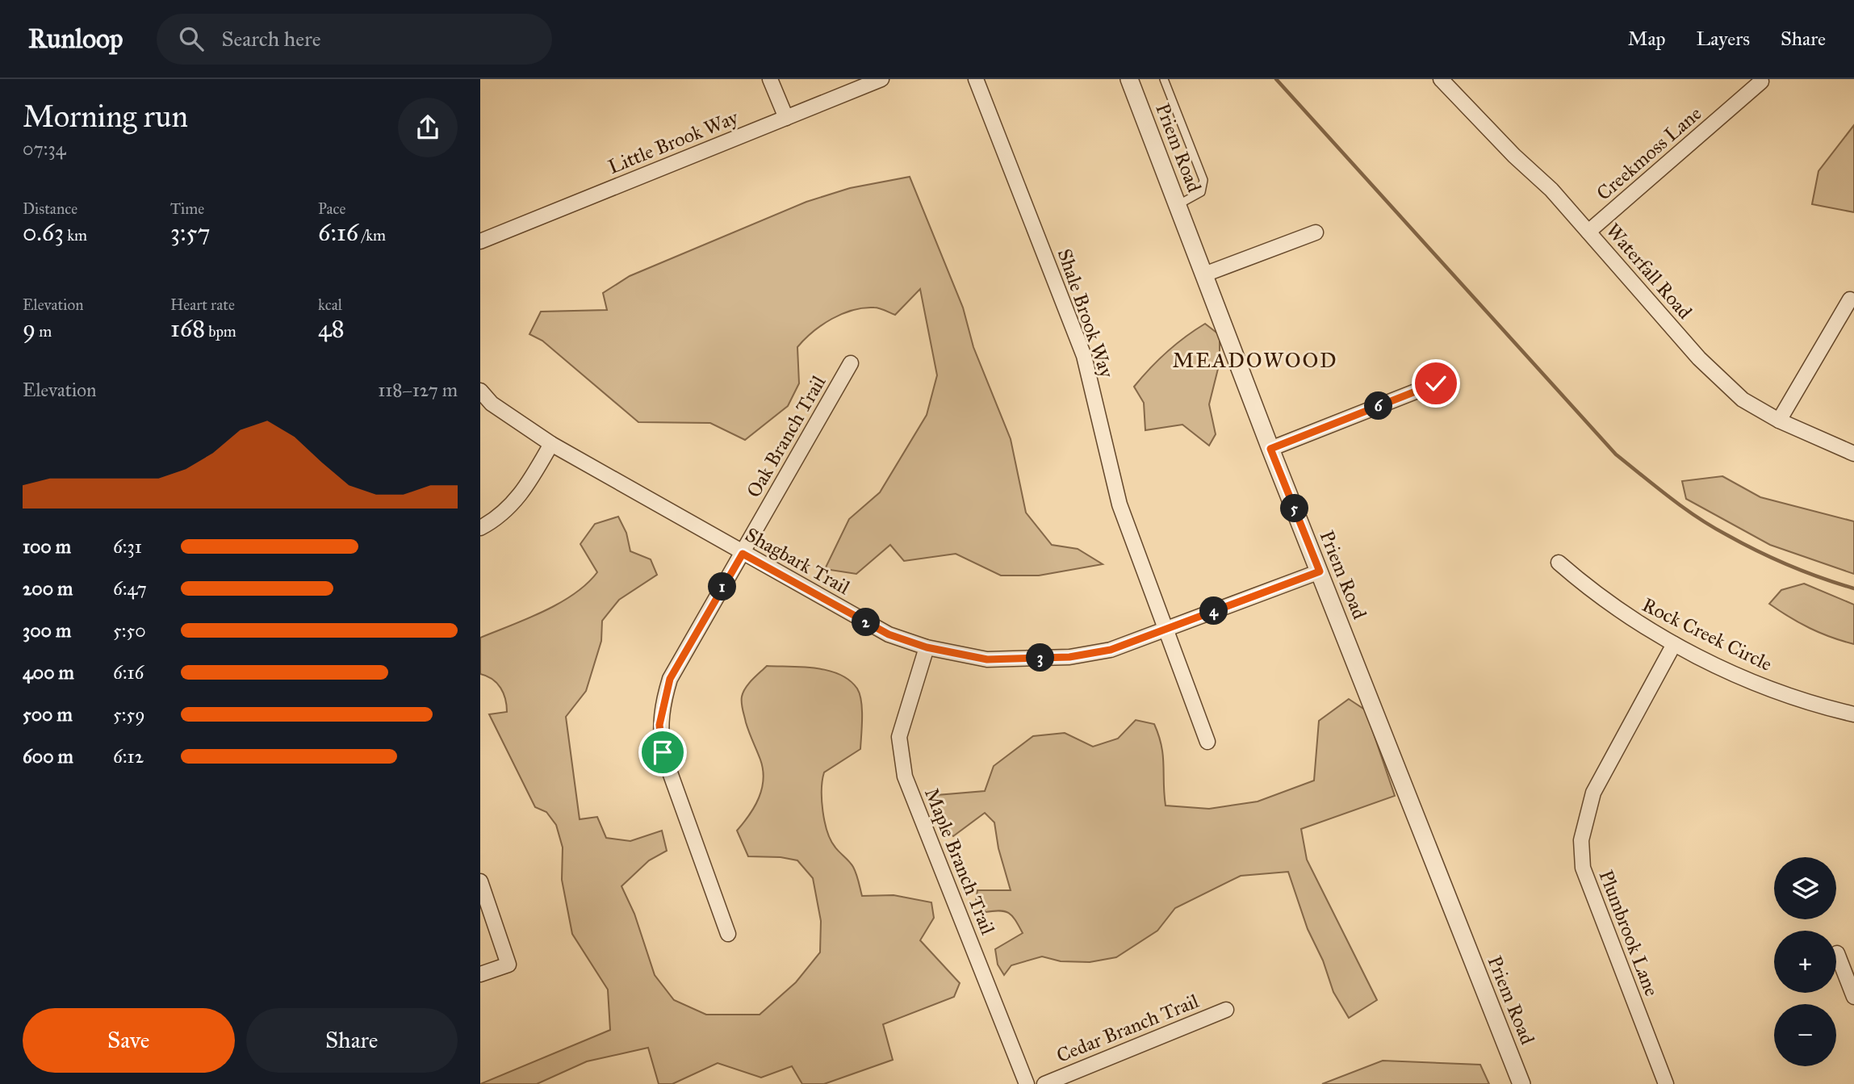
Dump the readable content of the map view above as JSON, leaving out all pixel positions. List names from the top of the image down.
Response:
{
  "streets": {
    "street": [
      "Little Brook Way",
      "Priem Road",
      "Creekmoss Lane",
      "Waterfall Road",
      "Shale Brook Way",
      "Oak Branch Trail",
      "Shagbark Trail",
      "Rock Creek Circle",
      "Maple Branch Trail",
      "Plumbrook Lane",
      "Cedar Branch Trail"
    ]
  },
  "crossings": [
    ["Priem Road", "Shagbark Trail"],
    ["Creekmoss Lane", "Waterfall Road"],
    ["Shale Brook Way", "Shagbark Trail"],
    ["Oak Branch Trail", "Shagbark Trail"],
    ["Shagbark Trail", "Maple Branch Trail"],
    ["Rock Creek Circle", "Plumbrook Lane"]
  ],
  "districts": ["MEADOWOOD"],
  "page": {
    "header": "Runloop",
    "search": "Search here",
    "nav": ["Map", "Layers", "Share"],
    "heading": ["Morning run", "07:34"],
    "stats": [
      ["Distance", "0.63 km"],
      ["Time", "3:57"],
      ["Pace", "6:16 /km"],
      ["Elevation", "9 m"],
      ["Heart rate", "168 bpm"],
      ["kcal", "48"]
    ],
    "chart": ["Elevation", "118–127 m"],
    "pins": [
      "6",
      "5",
      "1",
      "4",
      "2",
      "3"
    ],
    "list": [
      {
        "name": "100 m",
        "note": "6:31"
      },
      {
        "name": "200 m",
        "note": "6:47"
      },
      {
        "name": "300 m",
        "note": "5:50"
      },
      {
        "name": "400 m",
        "note": "6:16"
      },
      {
        "name": "500 m",
        "note": "5:59"
      },
      {
        "name": "600 m",
        "note": "6:12"
      }
    ],
    "map_buttons": ["+", "−"],
    "buttons": ["Save", "Share"]
  }
}
